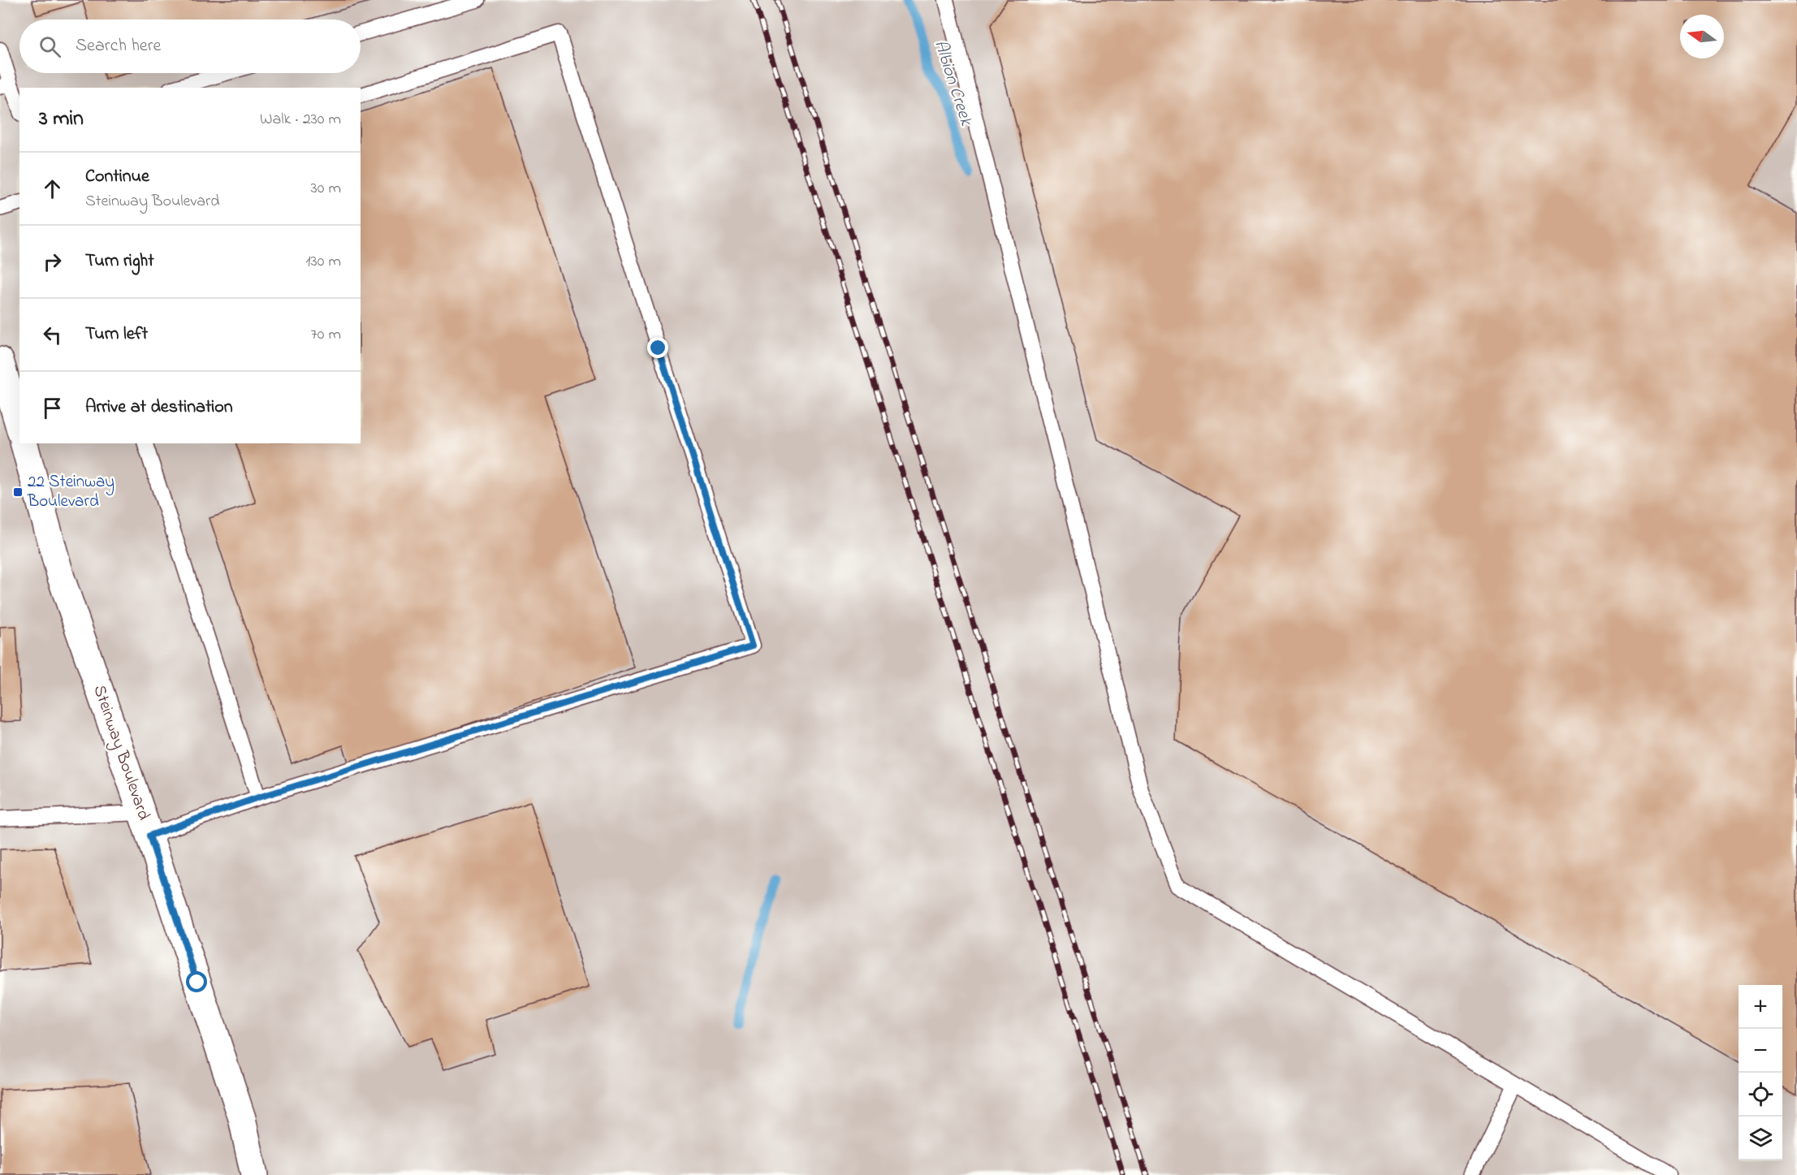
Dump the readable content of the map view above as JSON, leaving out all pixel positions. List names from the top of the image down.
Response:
{
  "streets": {
    "street": ["Steinway Boulevard"]
  },
  "water": ["Albion Creek"],
  "places": {
    "transit": ["22 Steinway Boulevard"]
  },
  "north": "left",
  "page": {
    "search": "Search here",
    "heading": ["3 min", "Walk · 230 m"],
    "list": [
      ["Continue", "Steinway Boulevard", "30 m"],
      ["Turn right", "130 m"],
      ["Turn left", "70 m"],
      "Arrive at destination"
    ],
    "map_buttons": ["+", "−"]
  }
}
